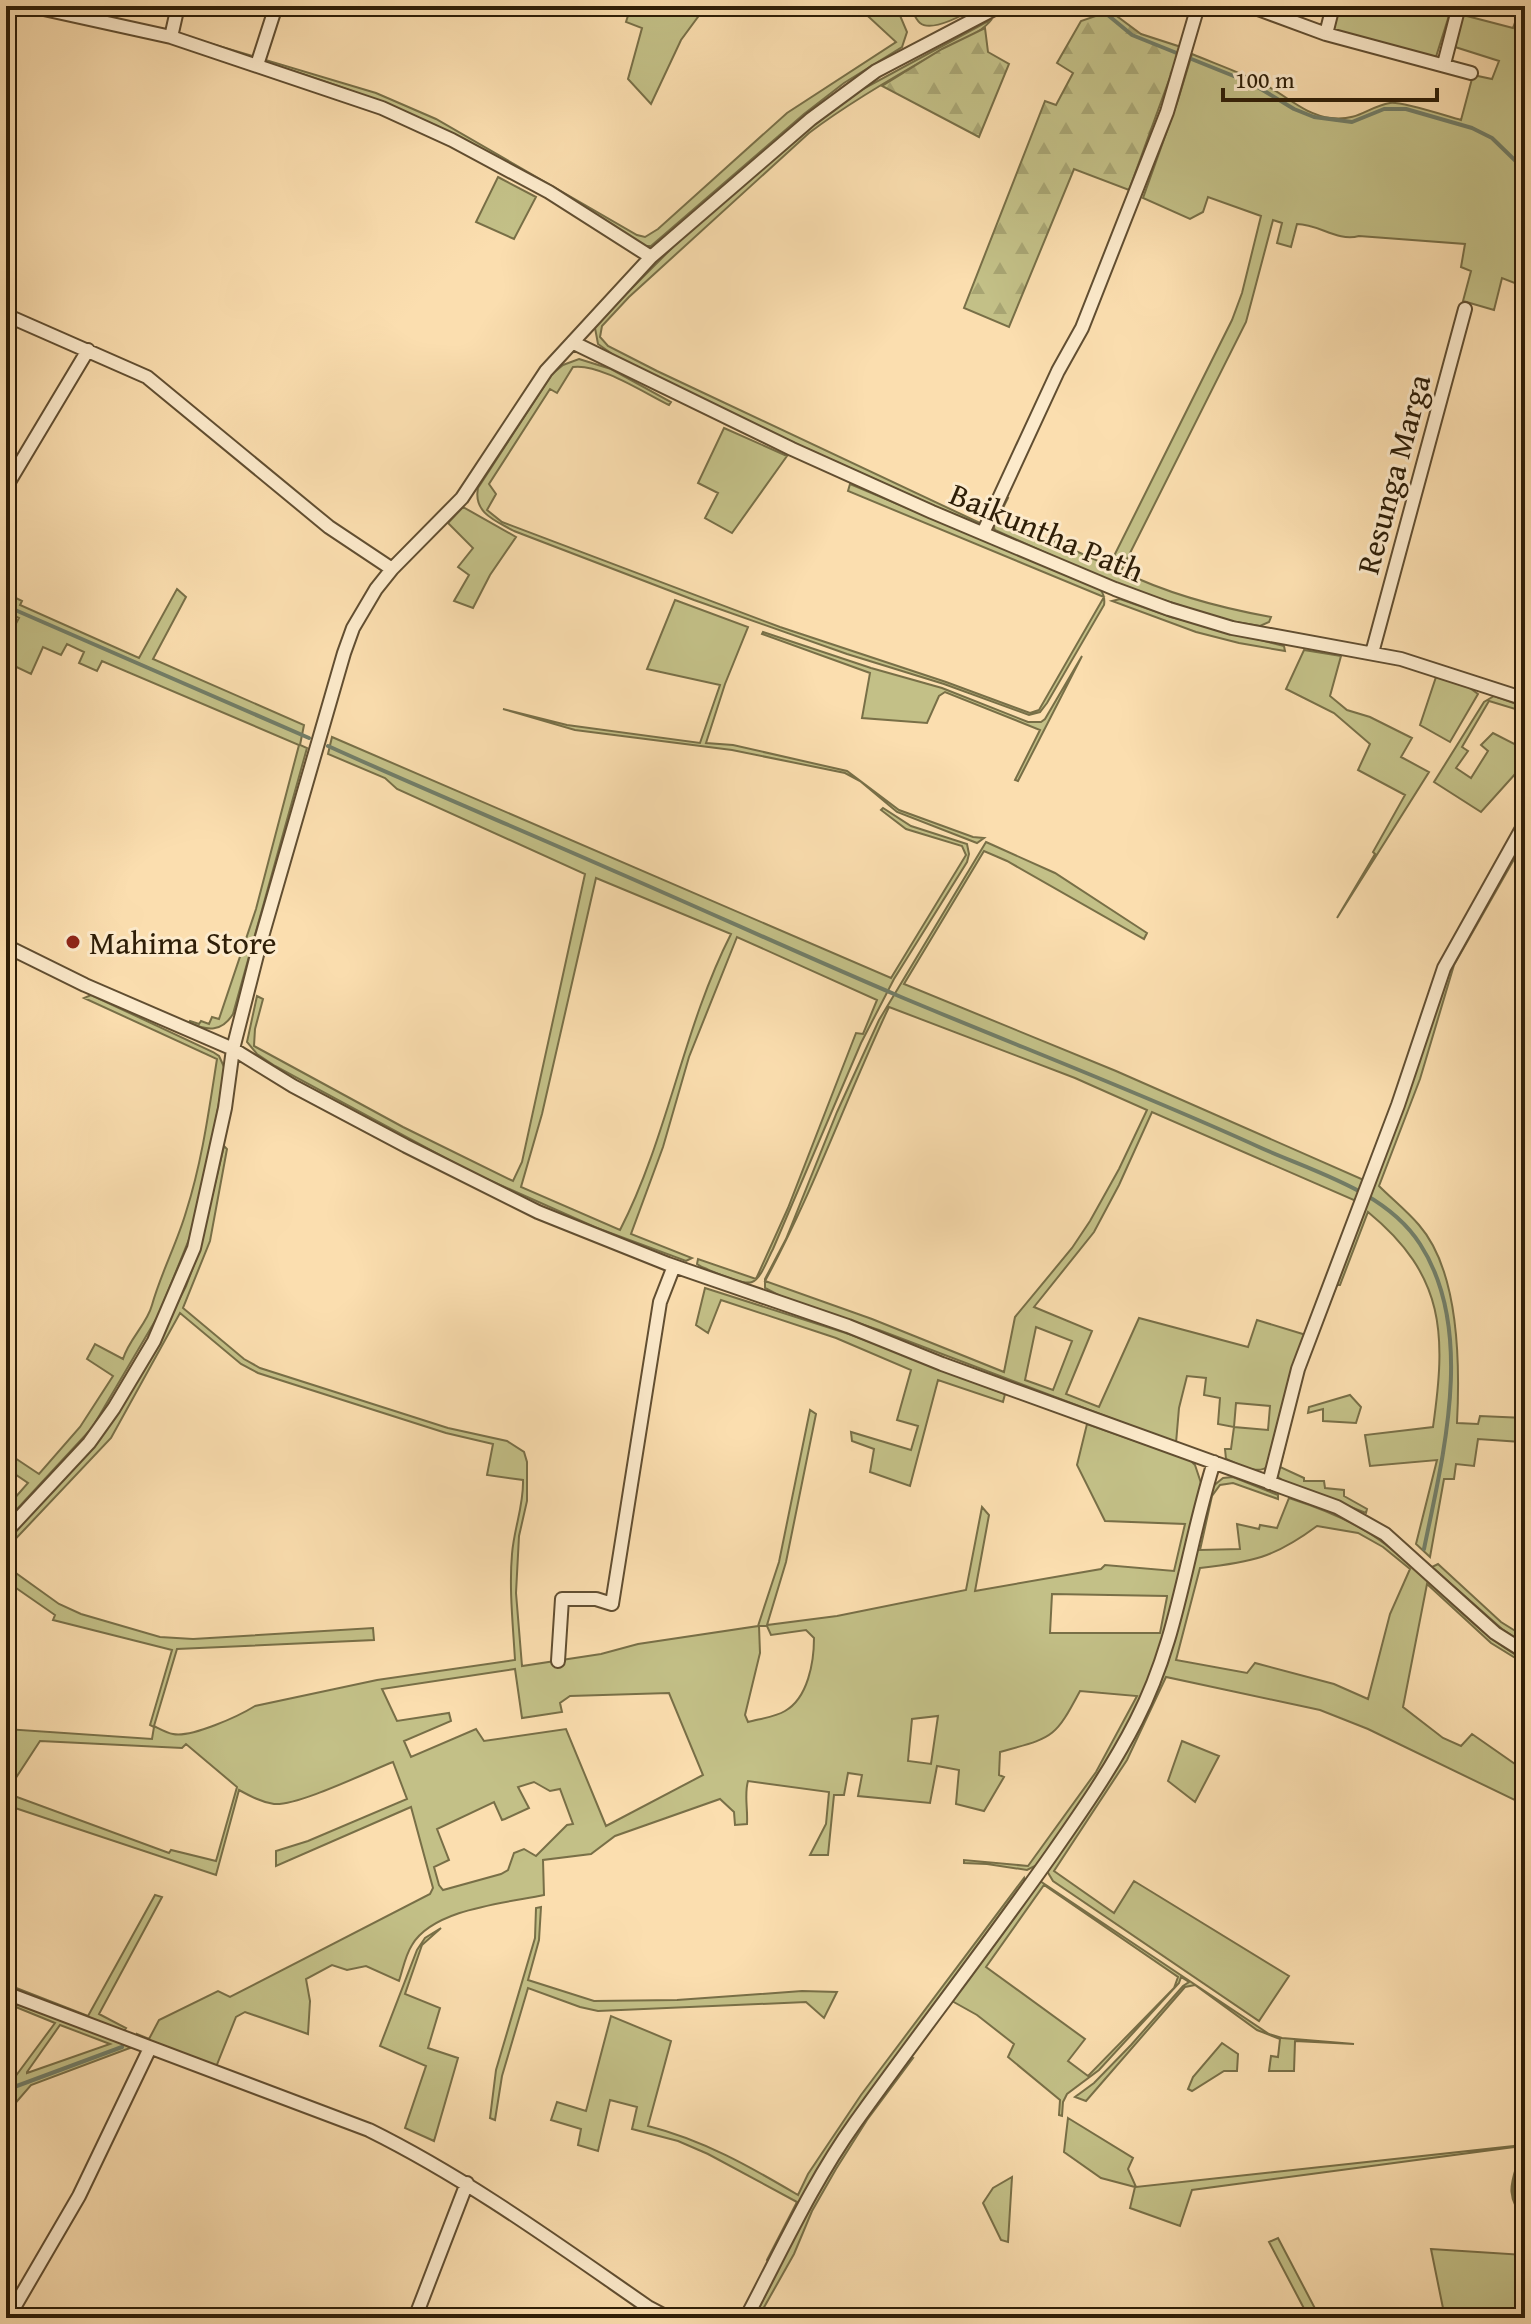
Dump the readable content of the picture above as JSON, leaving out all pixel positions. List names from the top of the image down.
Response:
{
  "streets": {
    "street": ["Resunga Marga", "Baikuntha Path"]
  },
  "crossings": [
    ["Resunga Marga", "Baikuntha Path"]
  ],
  "places": ["Mahima Store"],
  "scale_bar": "100 m"
}
